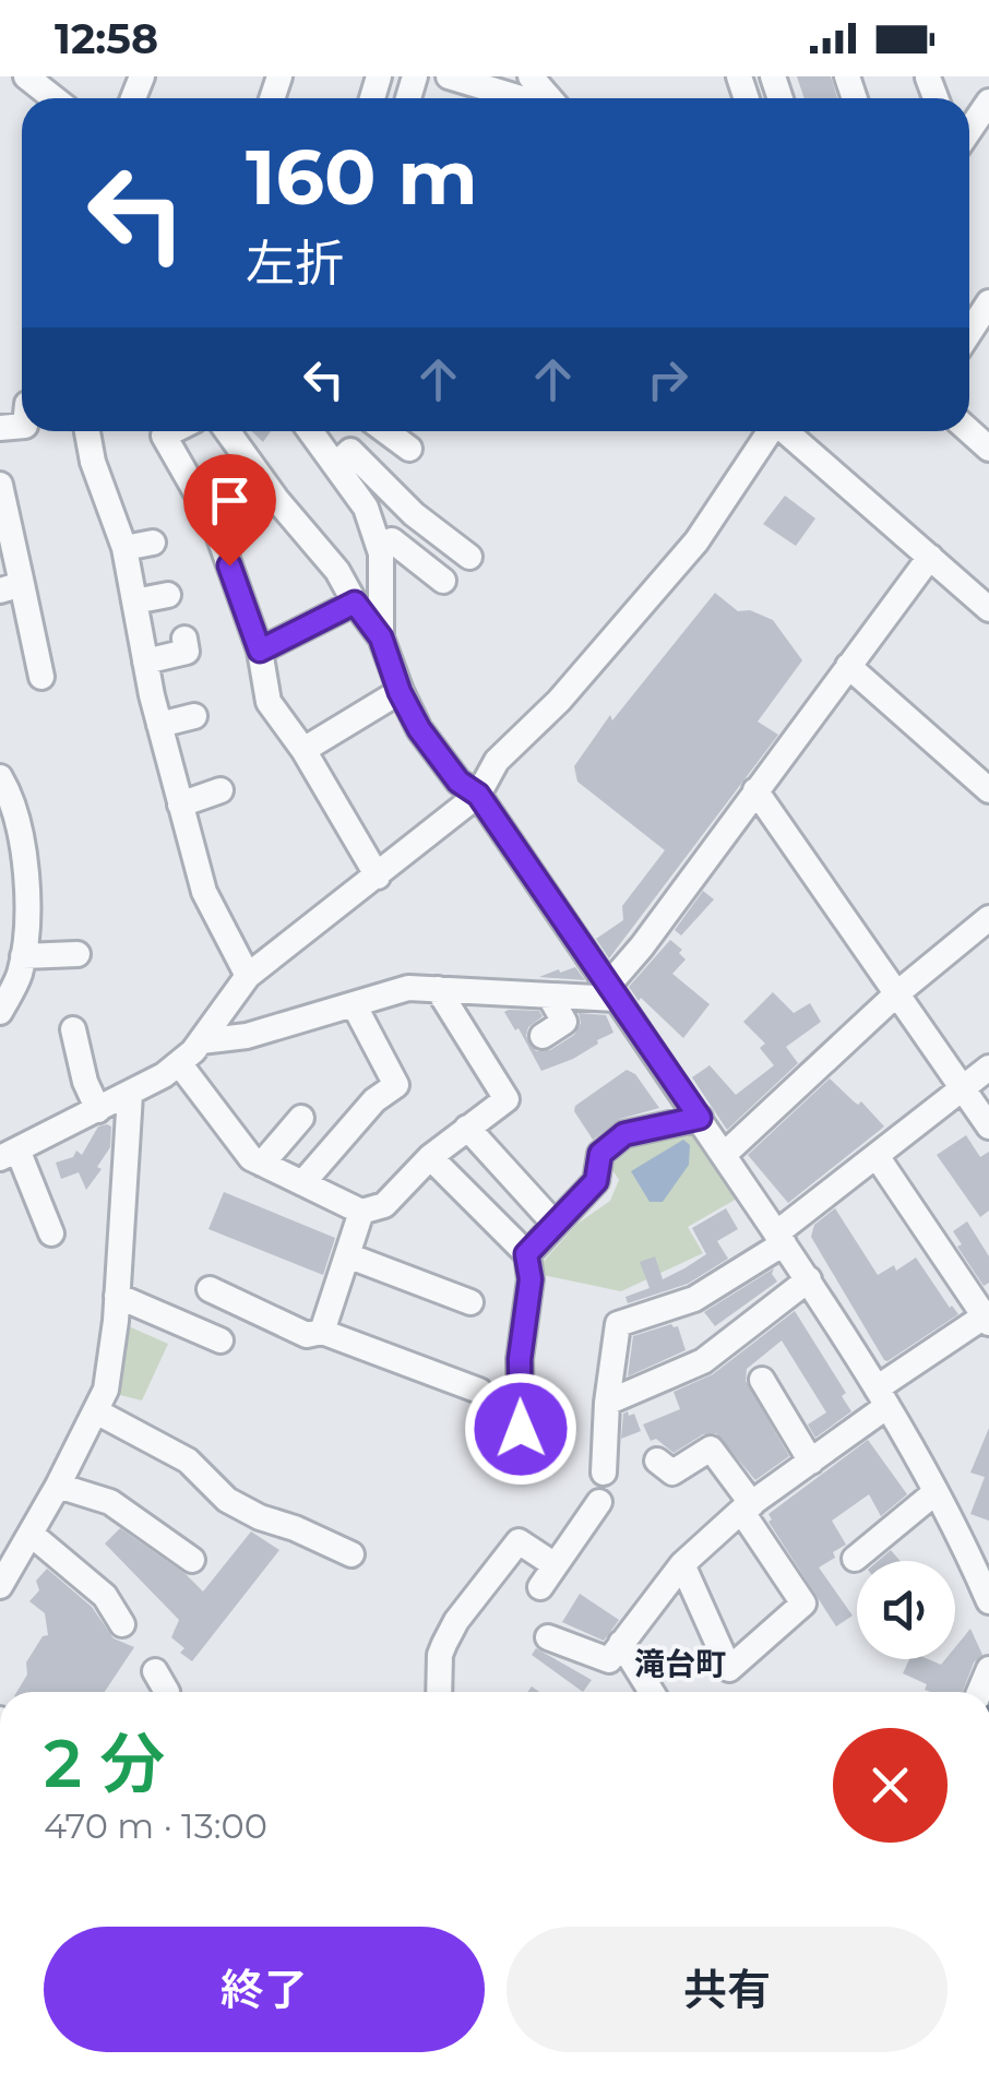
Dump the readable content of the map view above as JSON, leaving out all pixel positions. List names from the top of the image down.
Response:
{
  "districts": ["滝台町"],
  "page": {
    "status": "12:58",
    "turn": ["160 m", "左折"],
    "heading": ["2 分", "470 m · 13:00"],
    "buttons": ["終了", "共有"]
  }
}
